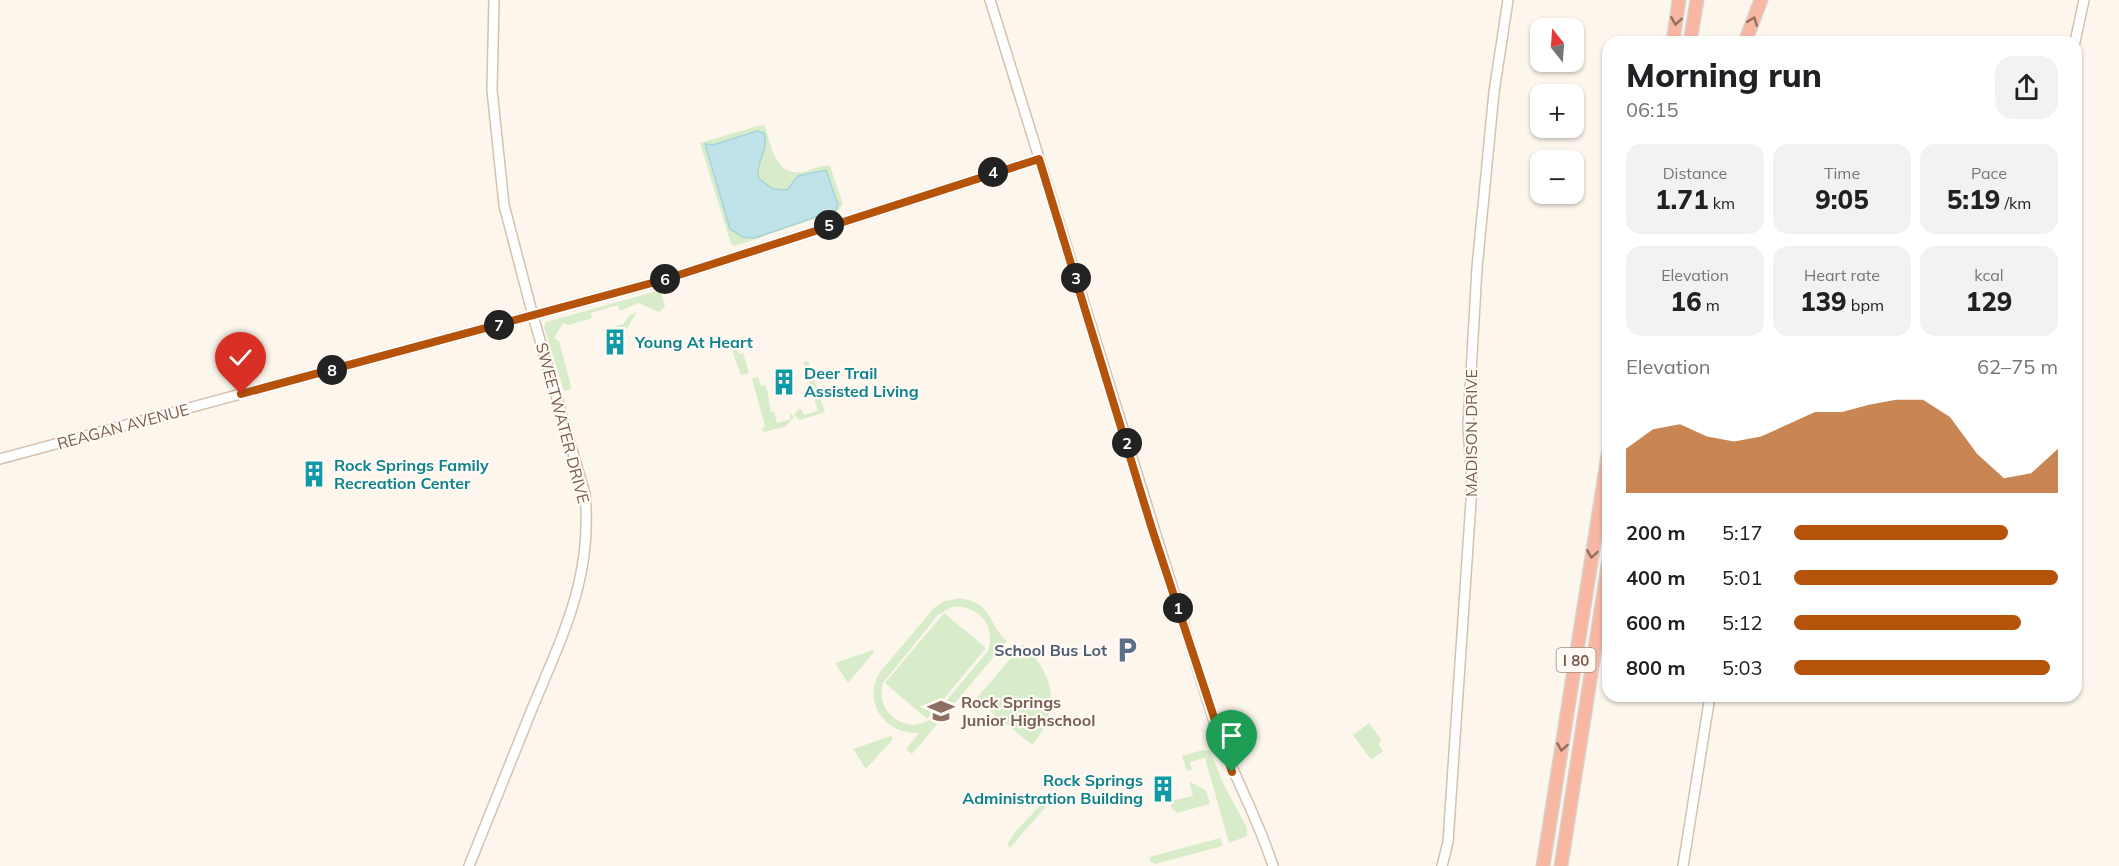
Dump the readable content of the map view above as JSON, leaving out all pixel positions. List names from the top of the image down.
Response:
{
  "streets": {
    "highway": ["I 80"],
    "street": ["SWEETWATER DRIVE", "REAGAN AVENUE", "MADISON DRIVE"]
  },
  "crossings": [
    ["SWEETWATER DRIVE", "REAGAN AVENUE"]
  ],
  "places": {
    "building": [
      "Young At Heart",
      "Deer Trail Assisted Living",
      "Rock Springs Family Recreation Center",
      "Rock Springs Administration Building"
    ],
    "parking": ["School Bus Lot"],
    "school or university": ["Rock Springs Junior Highschool"]
  },
  "north": "top",
  "page": {
    "map_buttons": ["+", "−"],
    "heading": ["Morning run", "06:15"],
    "stats": [
      ["Distance", "1.71 km"],
      ["Time", "9:05"],
      ["Pace", "5:19 /km"],
      ["Elevation", "16 m"],
      ["Heart rate", "139 bpm"],
      ["kcal", "129"]
    ],
    "pins": [
      "4",
      "5",
      "3",
      "6",
      "7",
      "8",
      "2",
      "1"
    ],
    "chart": ["Elevation", "62–75 m"],
    "list": [
      {
        "name": "200 m",
        "note": "5:17"
      },
      {
        "name": "400 m",
        "note": "5:01"
      },
      {
        "name": "600 m",
        "note": "5:12"
      },
      {
        "name": "800 m",
        "note": "5:03"
      }
    ]
  }
}
